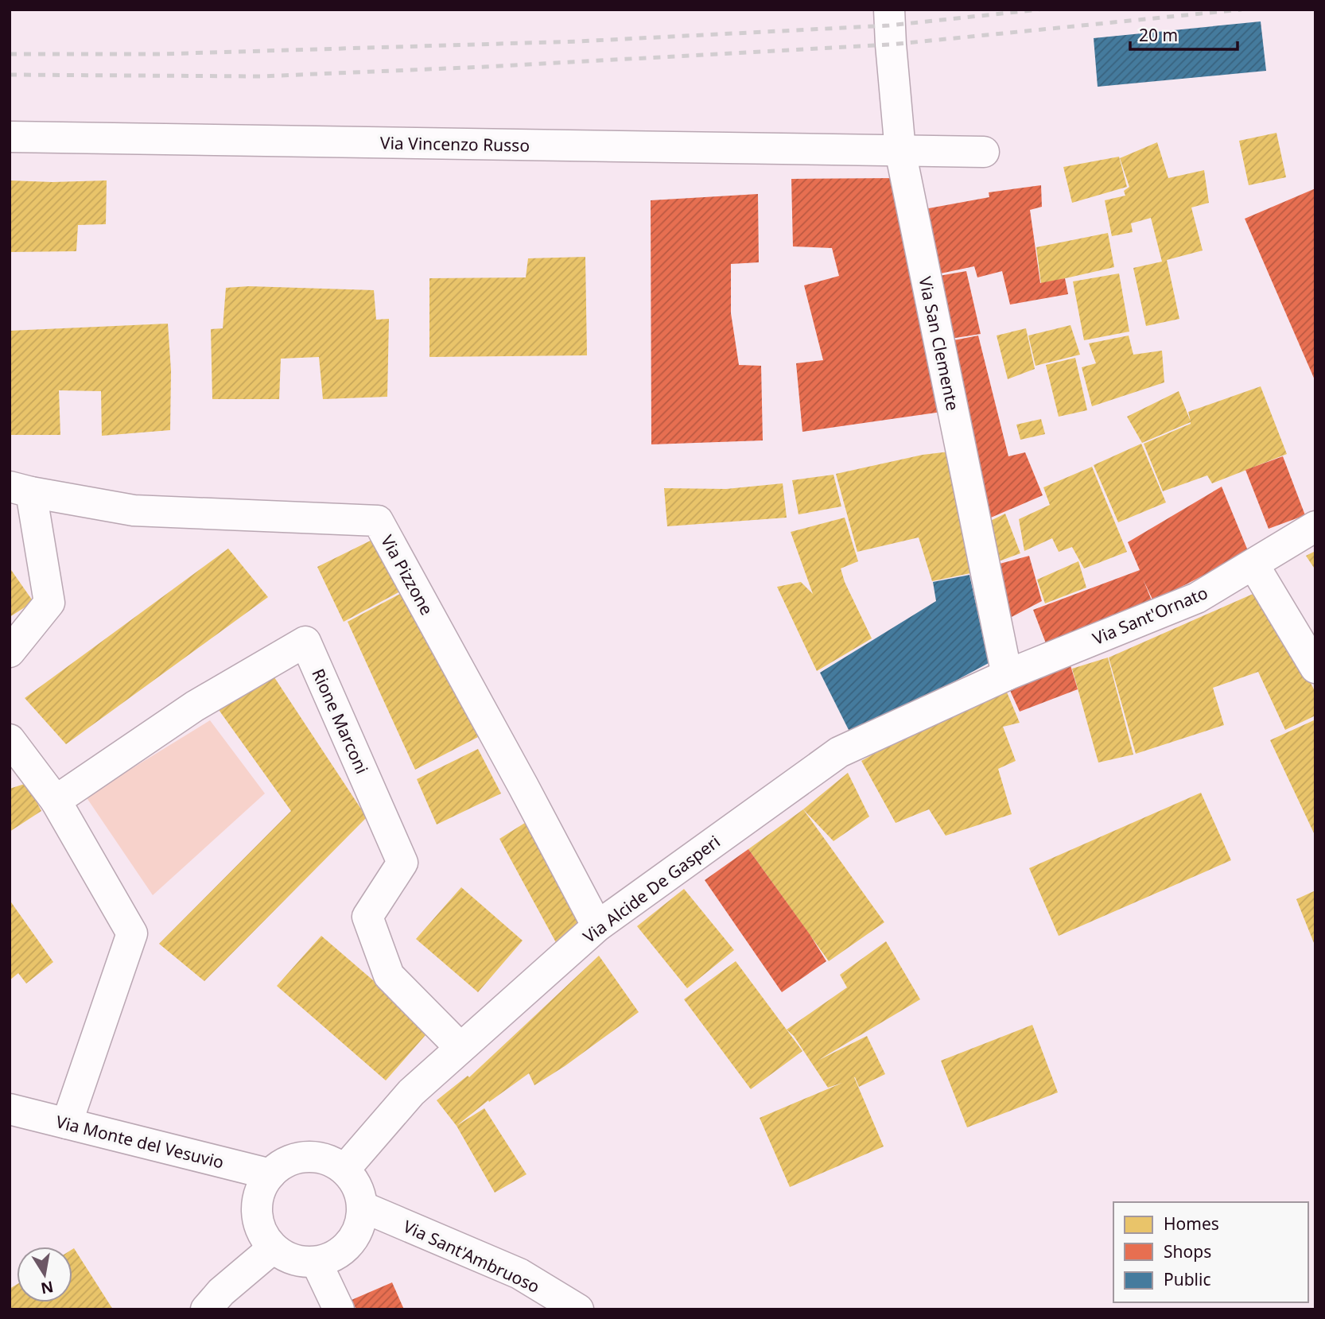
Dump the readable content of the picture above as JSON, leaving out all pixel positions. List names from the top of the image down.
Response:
{
  "streets": {
    "street": [
      "Via Vincenzo Russo",
      "Via San Clemente",
      "Via Pizzone",
      "Via Sant'Ornato",
      "Rione Marconi",
      "Via Alcide De Gasperi",
      "Via Monte del Vesuvio",
      "Via Sant'Ambruoso"
    ]
  },
  "crossings": [
    ["Via Vincenzo Russo", "Via San Clemente"],
    ["Via San Clemente", "Via Sant'Ornato"],
    ["Via San Clemente", "Via Alcide De Gasperi"],
    ["Via Pizzone", "Via Alcide De Gasperi"],
    ["Via Sant'Ornato", "Via Alcide De Gasperi"],
    ["Rione Marconi", "Via Alcide De Gasperi"],
    ["Via Alcide De Gasperi", "Via Monte del Vesuvio"],
    ["Via Alcide De Gasperi", "Via Sant'Ambruoso"],
    ["Via Monte del Vesuvio", "Via Sant'Ambruoso"]
  ],
  "legend": ["Homes", "Shops", "Public"],
  "scale_bar": "20 m",
  "north": "bottom"
}
